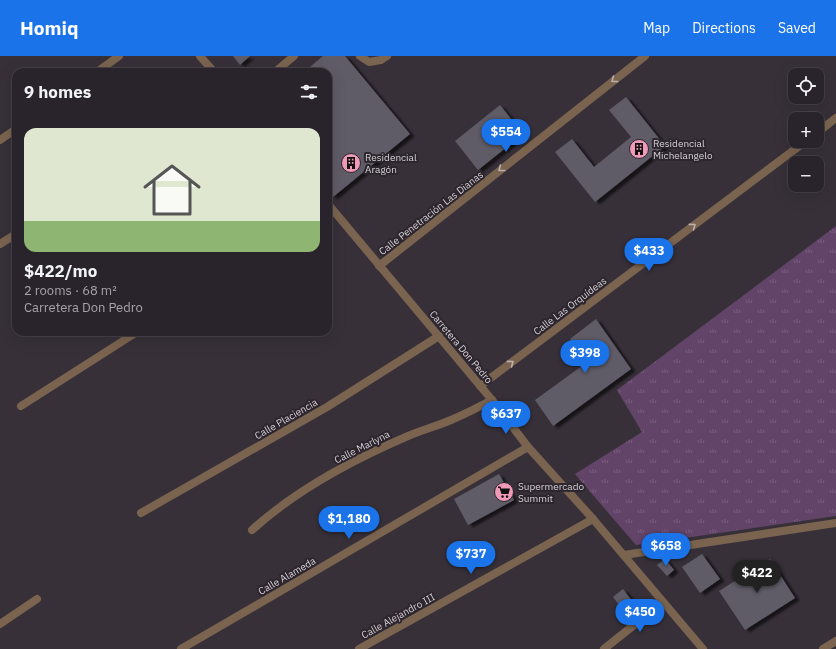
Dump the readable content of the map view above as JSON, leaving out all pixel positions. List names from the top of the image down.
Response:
{
  "streets": {
    "street": [
      "Calle Penetración Las Dianas",
      "Calle Las Orquídeas",
      "Carretera Don Pedro",
      "Calle Placiencia",
      "Calle Marlyna",
      "Calle Alameda",
      "Calle Alejandro III"
    ]
  },
  "crossings": [
    ["Calle Penetración Las Dianas", "Carretera Don Pedro"],
    ["Calle Las Orquídeas", "Carretera Don Pedro"],
    ["Carretera Don Pedro", "Calle Placiencia"],
    ["Carretera Don Pedro", "Calle Marlyna"],
    ["Carretera Don Pedro", "Calle Alameda"],
    ["Carretera Don Pedro", "Calle Alejandro III"]
  ],
  "one_way": ["Calle Penetración Las Dianas", "Calle Las Orquídeas"],
  "places": {
    "building": ["Residencial Michelangelo", "Residencial Aragón"],
    "supermarket": ["Supermercado Summit"]
  },
  "page": {
    "header": "Homiq",
    "nav": ["Map", "Directions", "Saved"],
    "map_buttons": ["+", "−"],
    "heading": "9 homes",
    "list": [
      {
        "name": "$422/mo",
        "note": "2 rooms · 68 m² · Carretera Don Pedro"
      }
    ],
    "price": [
      "$554",
      "$433",
      "$398",
      "$637",
      "$1,180",
      "$658",
      "$737",
      "$422",
      "$450"
    ]
  }
}
